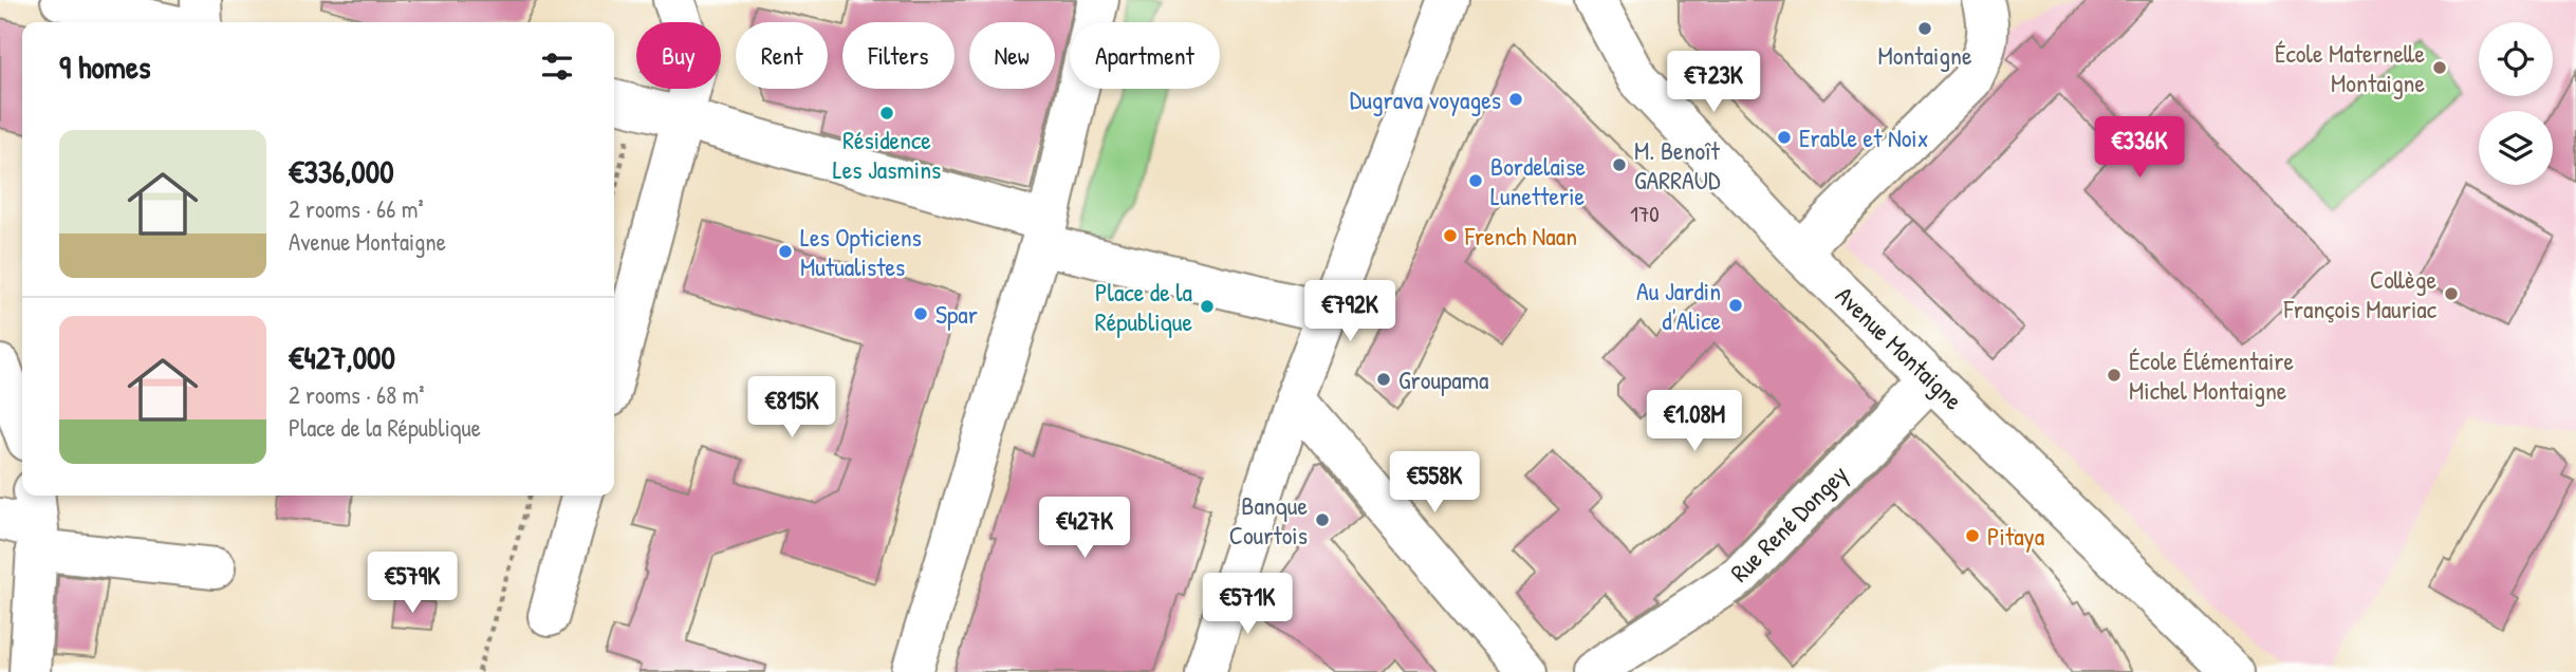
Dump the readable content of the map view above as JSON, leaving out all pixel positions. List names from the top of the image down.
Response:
{
  "streets": {
    "street": ["Avenue Montaigne", "Rue René Dongey"]
  },
  "crossings": [
    ["Avenue Montaigne", "Rue René Dongey"]
  ],
  "places": [
    "Montaigne",
    "École Maternelle Montaigne",
    "Dugrava voyages",
    "Résidence Les Jasmins",
    "Erable et Noix",
    "M. Benoît GARRAUD",
    "Bordelaise Lunetterie",
    "French Naan",
    "Les Opticiens Mutualistes",
    "Collège François Mauriac",
    "Au Jardin d'Alice",
    "Place de la République",
    "Spar",
    "École Élémentaire Michel Montaigne",
    "Groupama",
    "Banque Courtois",
    "Pitaya"
  ],
  "house_numbers": ["170"],
  "page": {
    "chip": [
      "Buy",
      "Rent",
      "Filters",
      "New",
      "Apartment"
    ],
    "heading": "9 homes",
    "price": [
      "€723K",
      "€336K",
      "€792K",
      "€815K",
      "€1.08M",
      "€558K",
      "€427K",
      "€579K",
      "€571K"
    ],
    "list": [
      {
        "name": "€336,000",
        "note": "2 rooms · 66 m² · Avenue Montaigne"
      },
      {
        "name": "€427,000",
        "note": "2 rooms · 68 m² · Place de la République"
      }
    ]
  }
}
